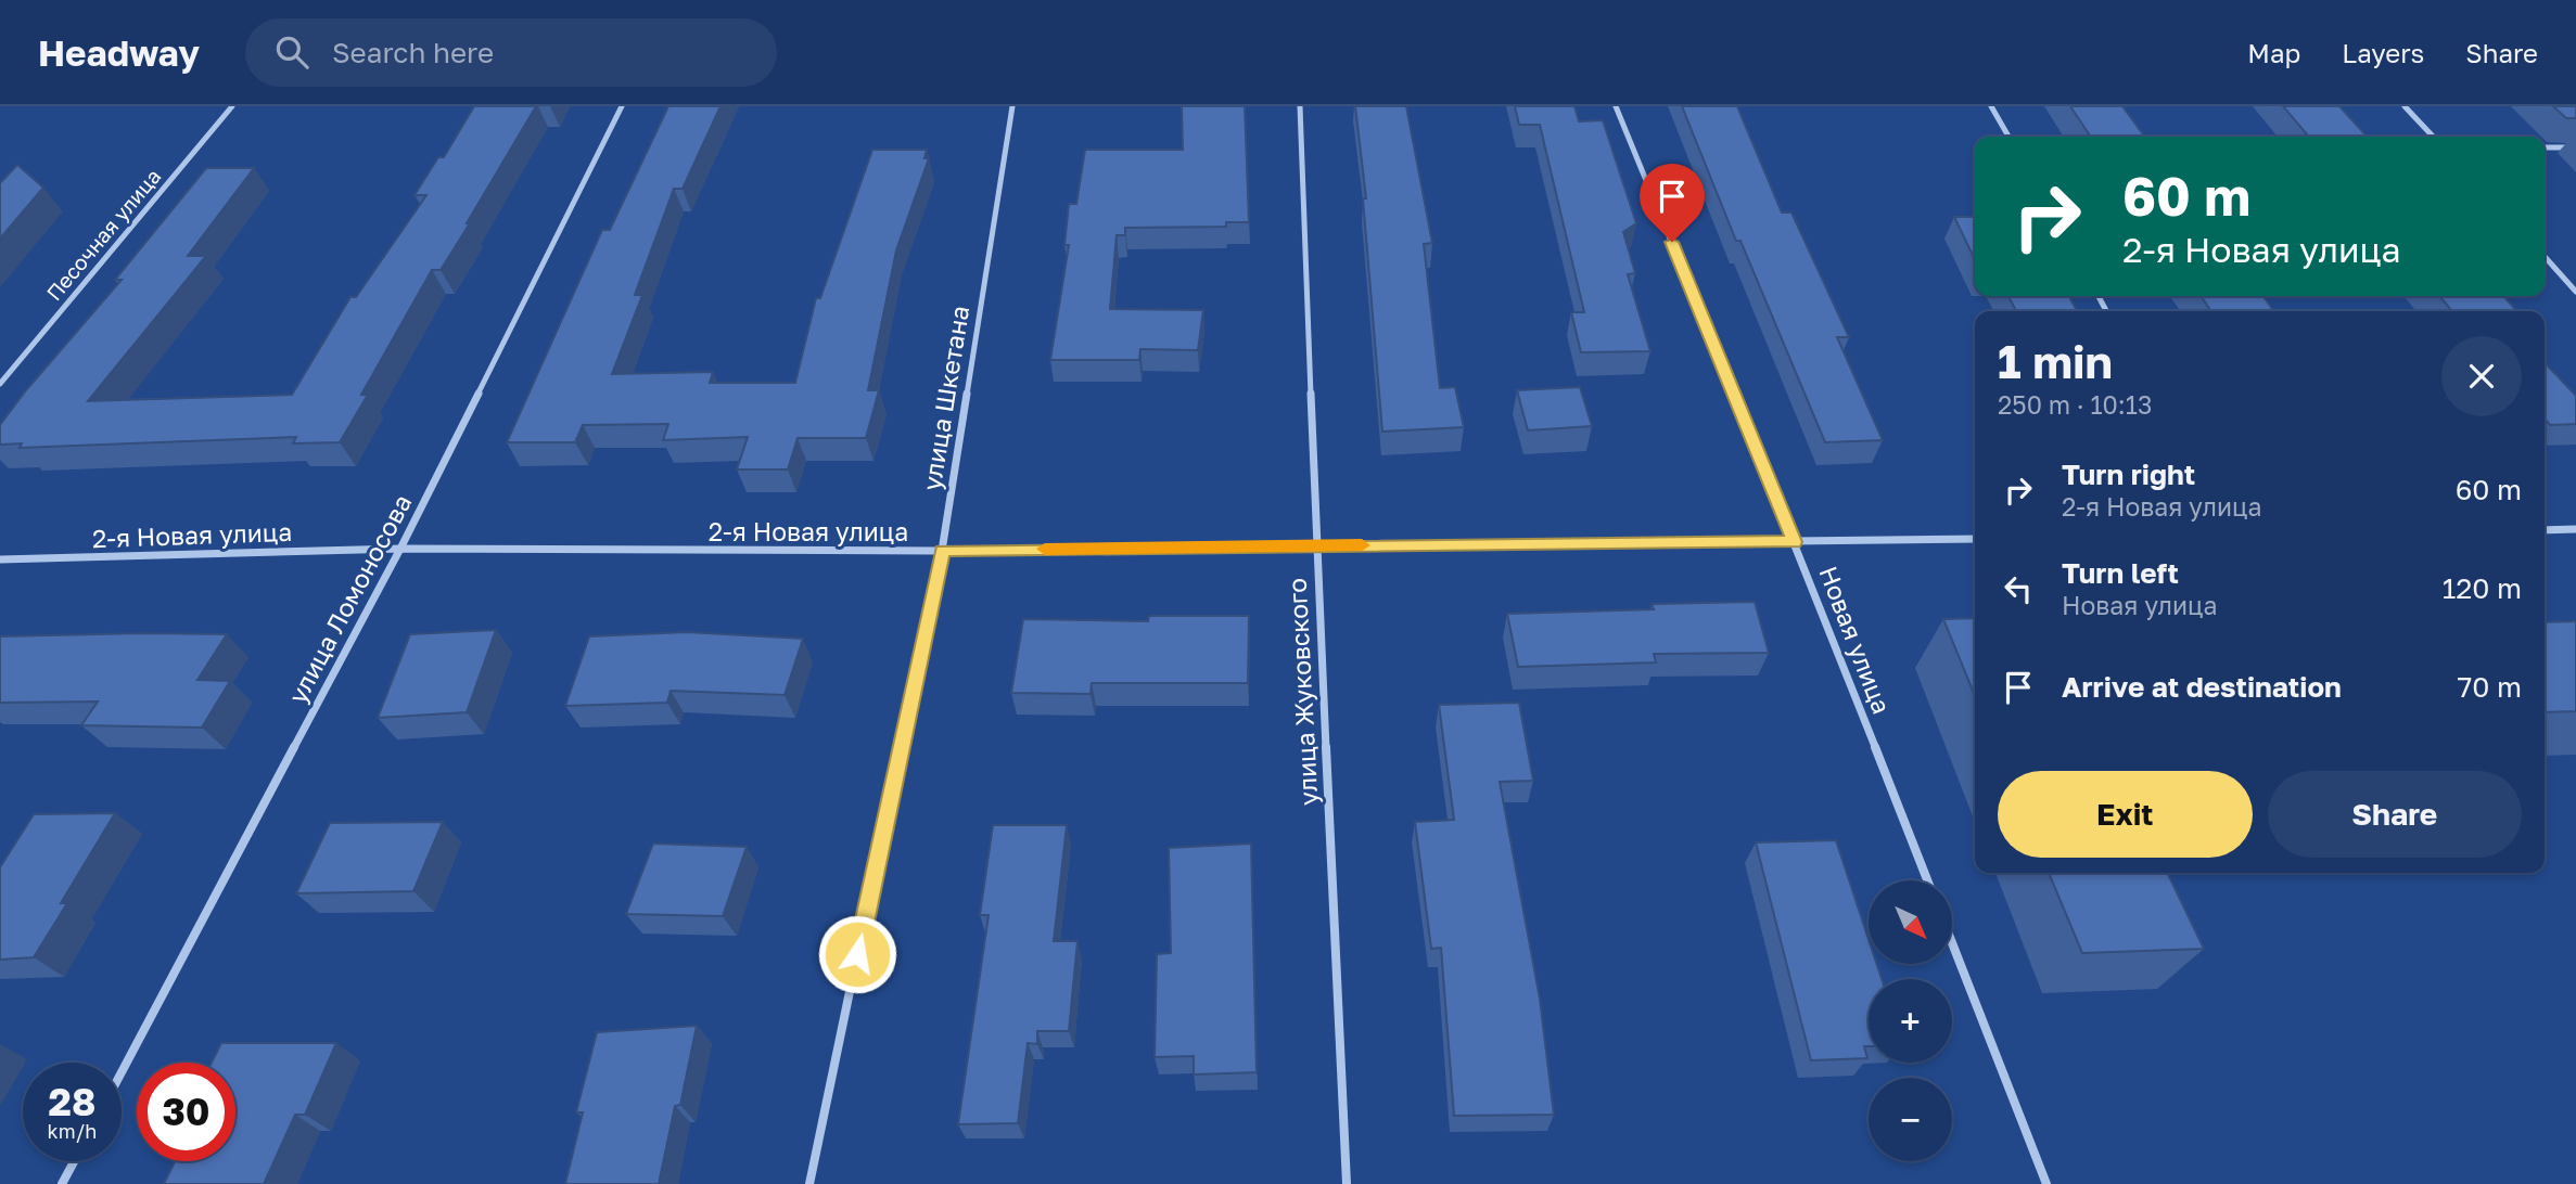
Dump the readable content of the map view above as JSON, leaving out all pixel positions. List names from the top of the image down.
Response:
{
  "streets": {
    "street": [
      "Песочная улица",
      "улица Шкетана",
      "2-я Новая улица",
      "улица Ломоносова",
      "Новая улица",
      "улица Жуковского"
    ]
  },
  "crossings": [
    ["улица Шкетана", "2-я Новая улица"],
    ["2-я Новая улица", "улица Ломоносова"],
    ["2-я Новая улица", "Новая улица"],
    ["2-я Новая улица", "улица Жуковского"]
  ],
  "north": "bottom right",
  "page": {
    "header": "Headway",
    "search": "Search here",
    "nav": ["Map", "Layers", "Share"],
    "turn": ["60 m", "2-я Новая улица"],
    "heading": ["1 min", "250 m · 10:13"],
    "list": [
      {
        "name": "Turn right",
        "note": "2-я Новая улица",
        "value": "60 m"
      },
      {
        "name": "Turn left",
        "note": "Новая улица",
        "value": "120 m"
      },
      {
        "name": "Arrive at destination",
        "value": "70 m"
      }
    ],
    "buttons": ["Exit", "Share"],
    "map_buttons": ["+", "−"],
    "speed": "28 km/h",
    "limit": "30"
  }
}
